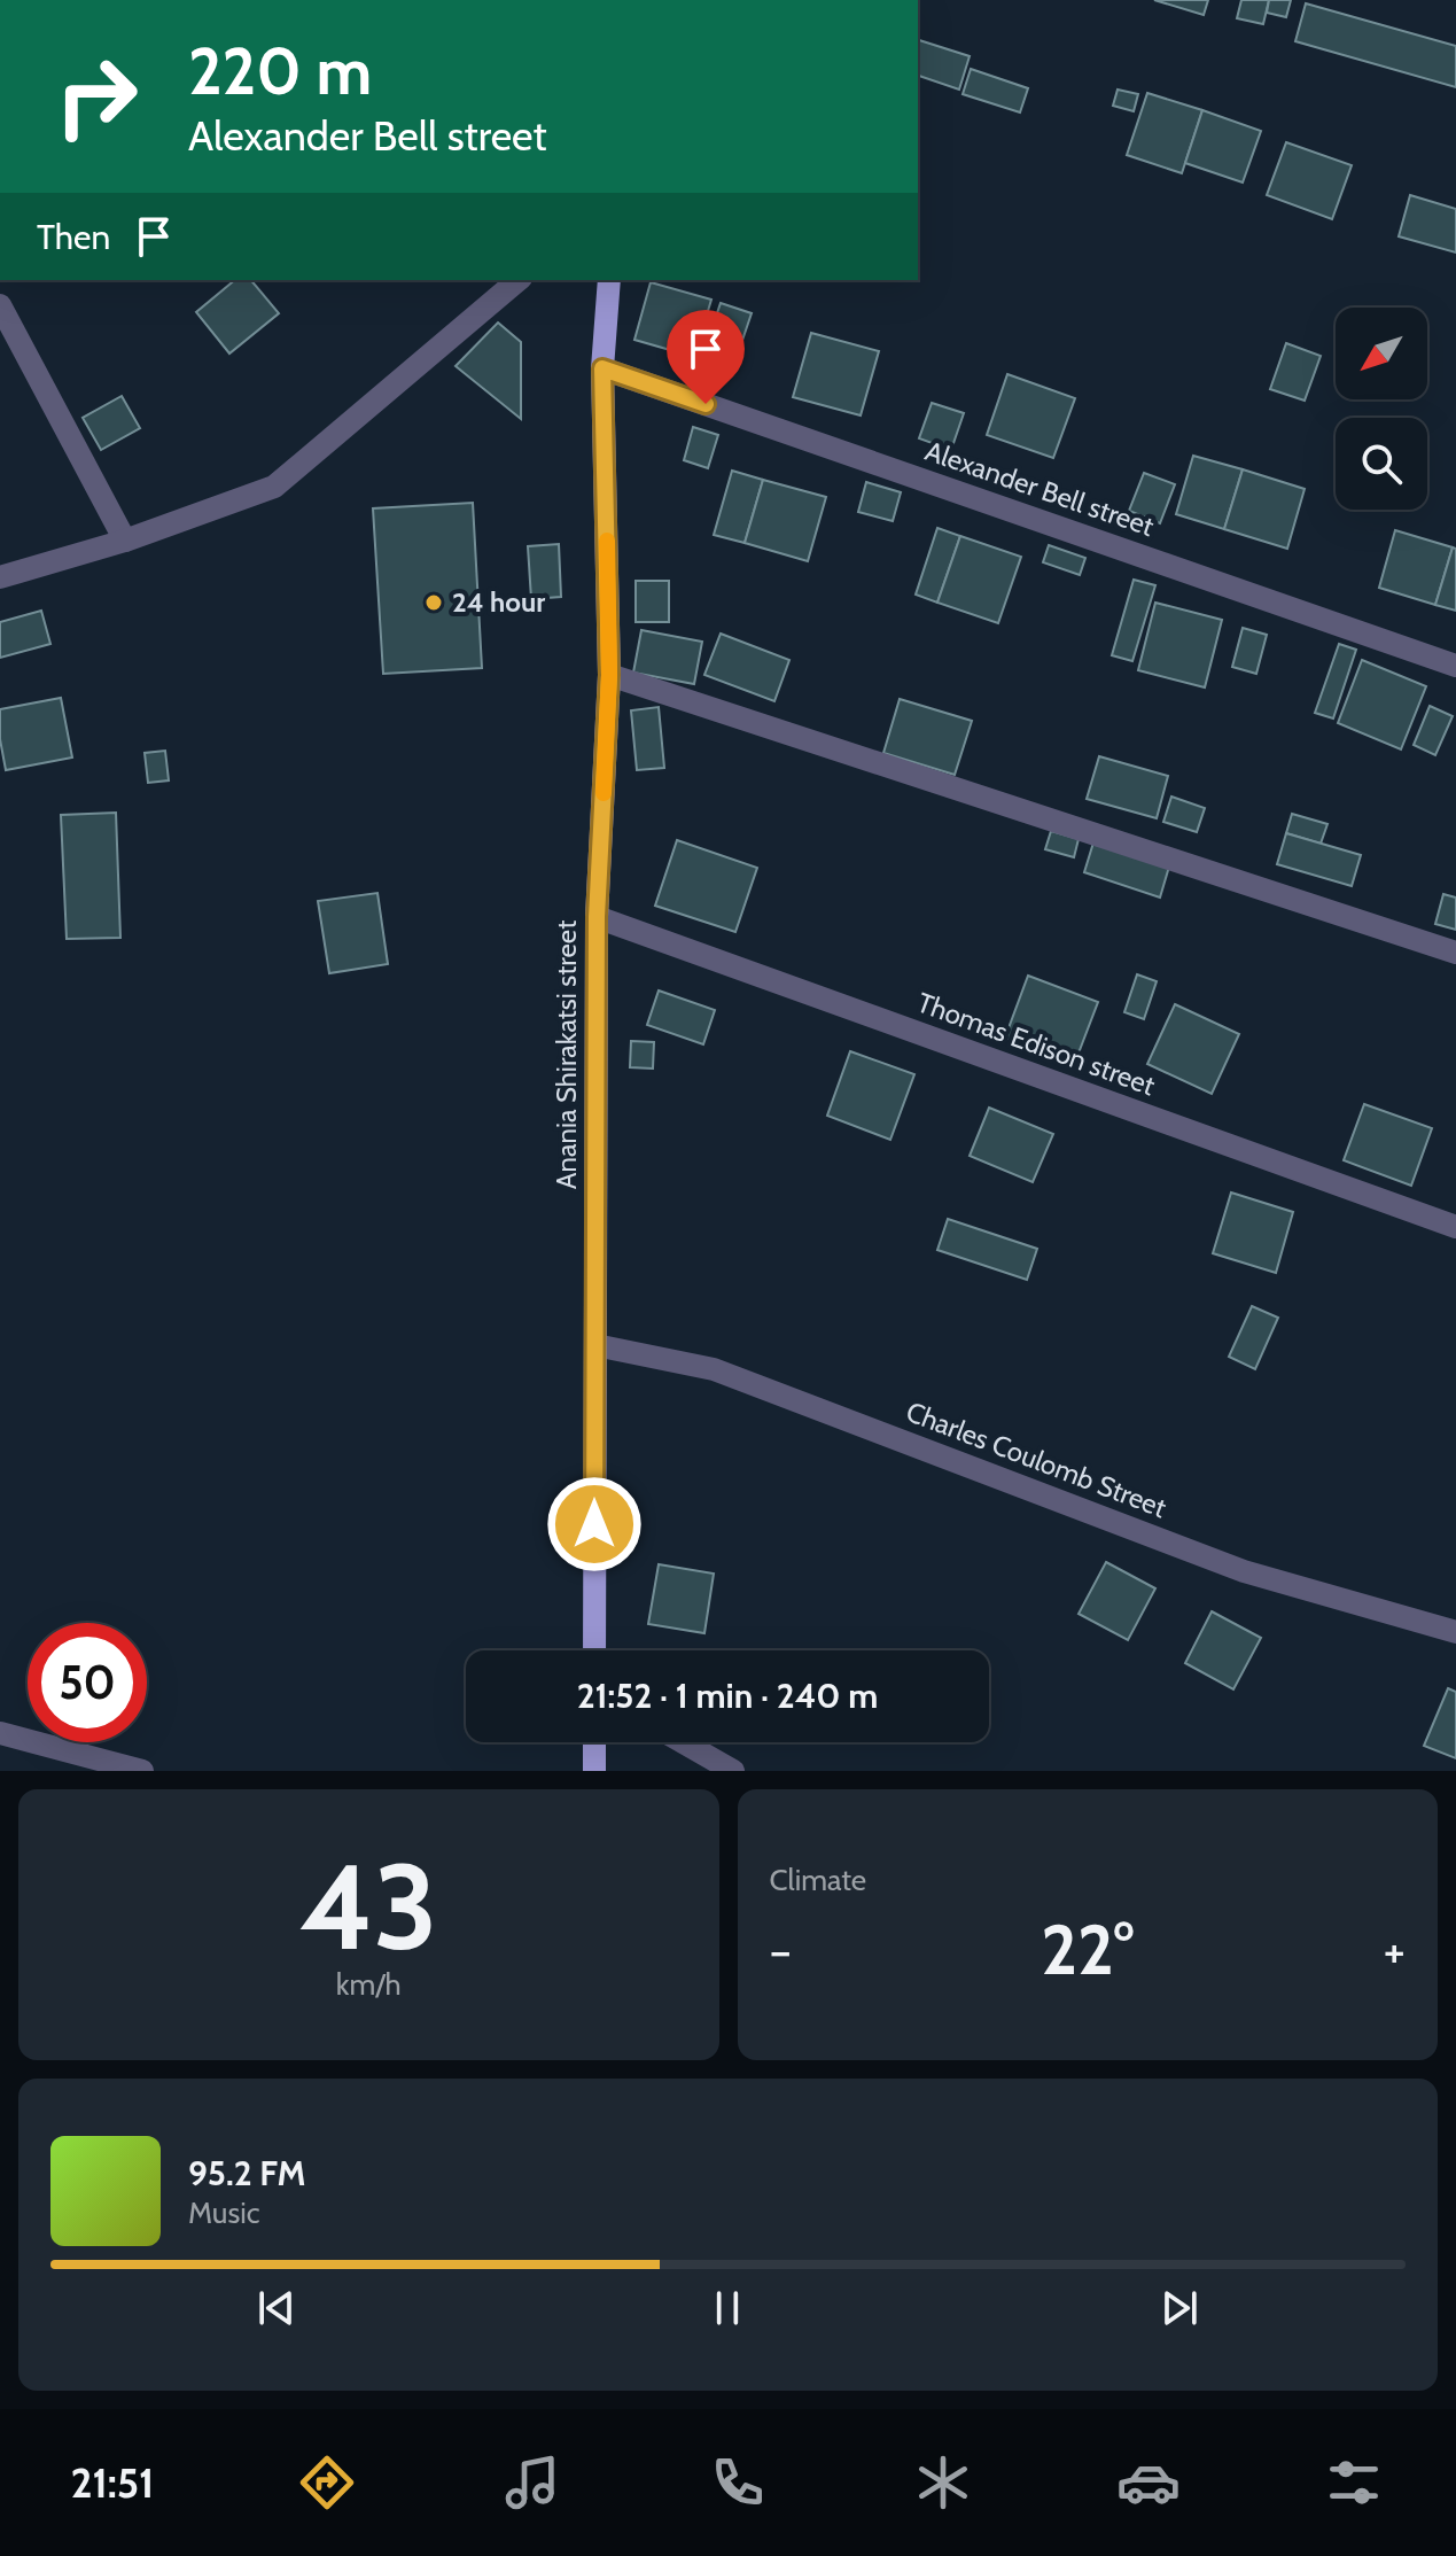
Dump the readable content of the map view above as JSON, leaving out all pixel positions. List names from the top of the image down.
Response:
{
  "streets": {
    "main road": ["Anania Shirakatsi street"],
    "street": ["Alexander Bell street", "Thomas Edison street", "Charles Coulomb Street"]
  },
  "crossings": [
    ["Alexander Bell street", "Anania Shirakatsi street"],
    ["Thomas Edison street", "Anania Shirakatsi street"],
    ["Anania Shirakatsi street", "Charles Coulomb Street"]
  ],
  "places": ["24 hour"],
  "north": "bottom left",
  "page": {
    "turn": ["220 m", "Alexander Bell street"],
    "then": "Then",
    "limit": "50",
    "trip": "21:52 · 1 min · 240 m",
    "tile": [
      ["43", "km/h"],
      "Climate"
    ],
    "heat": ["−", "22°", "+"],
    "song": ["95.2 FM", "Music"],
    "tabs": "21:51"
  }
}
